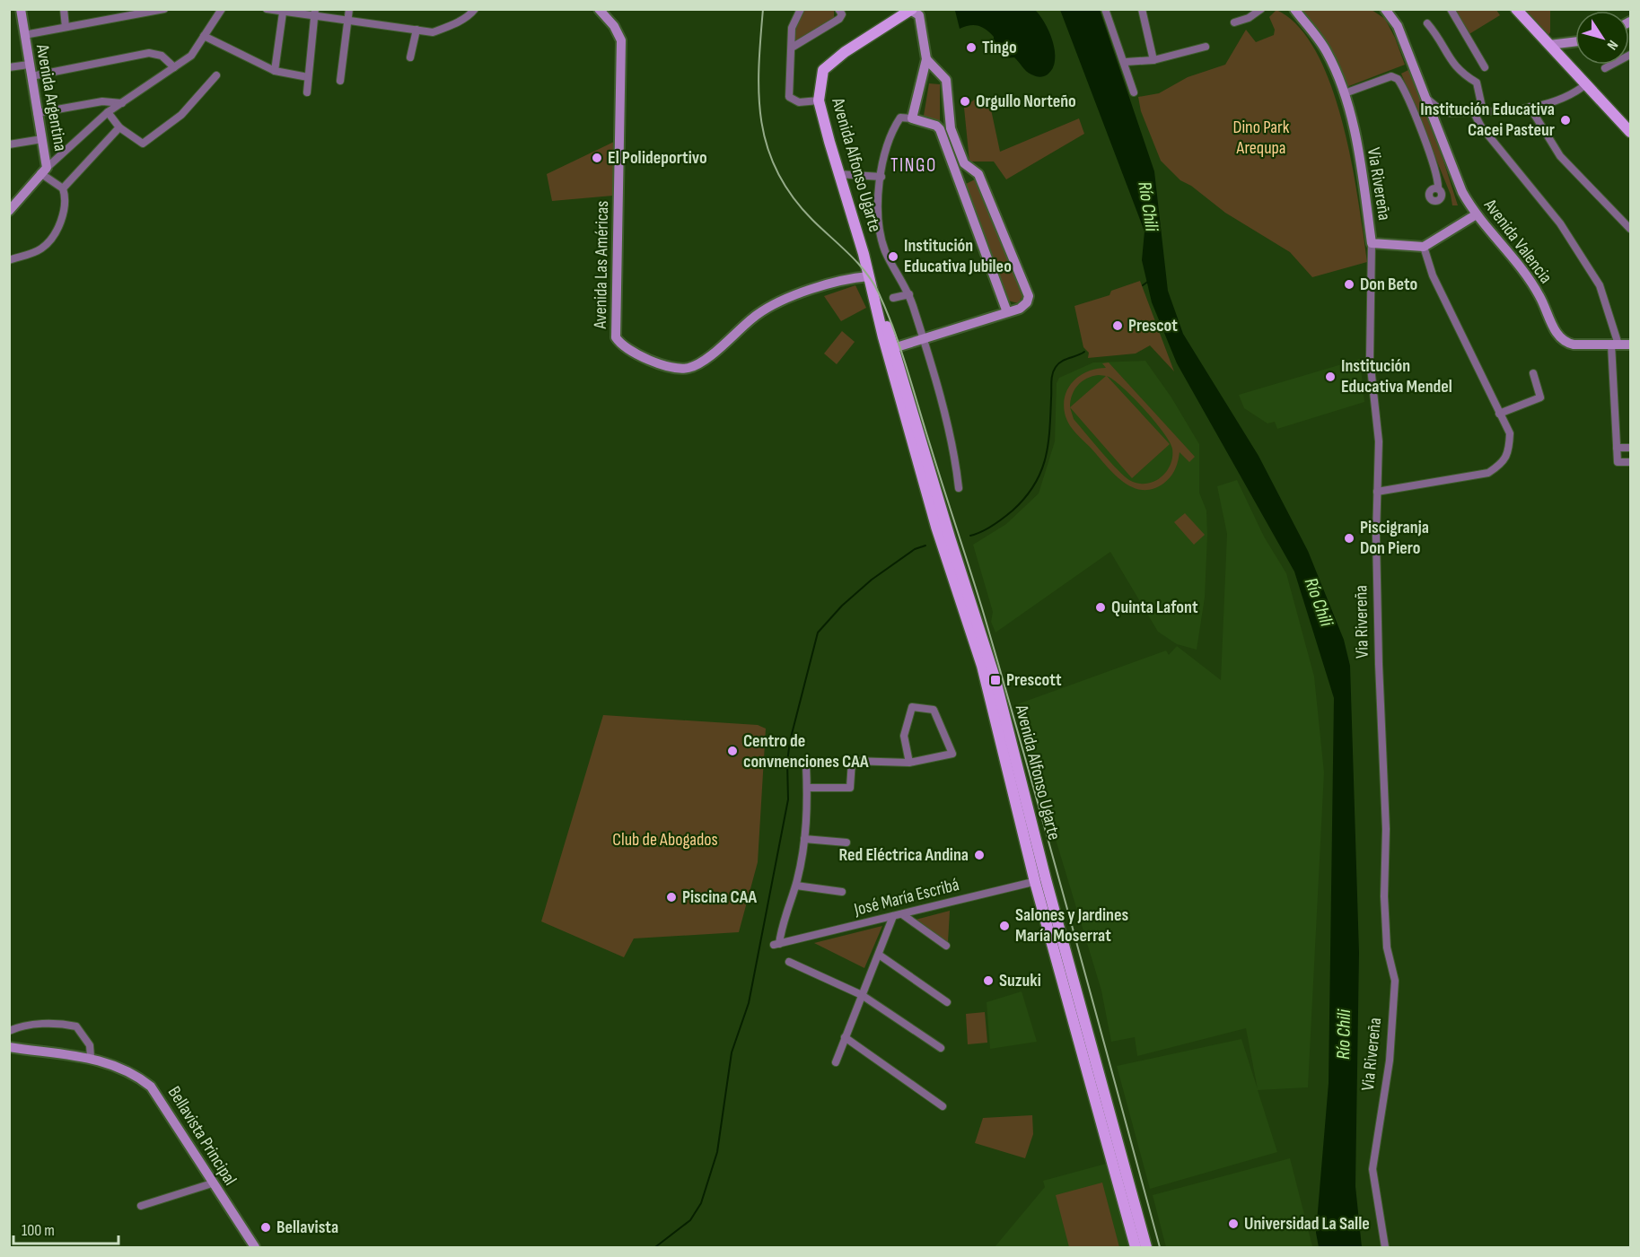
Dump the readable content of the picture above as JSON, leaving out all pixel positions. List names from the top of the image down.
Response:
{
  "streets": {
    "main road": ["Avenida Alfonso Ugarte"],
    "street": [
      "Avenida Argentina",
      "Via Rivereña",
      "Avenida Valencia",
      "Avenida Las Américas",
      "José María Escribá",
      "Bellavista Principal"
    ]
  },
  "crossings": [
    ["Avenida Alfonso Ugarte", "Avenida Las Américas"],
    ["Avenida Alfonso Ugarte", "José María Escribá"]
  ],
  "districts": ["TINGO"],
  "water": ["Río Chili"],
  "parks": ["Dino Park Arequpa", "Club de Abogados"],
  "places": {
    "other": [
      "Tingo",
      "Orgullo Norteño",
      "Institución Educativa Cacei Pasteur",
      "El Polideportivo",
      "Institución Educativa Jubileo",
      "Don Beto",
      "Prescot",
      "Institución Educativa Mendel",
      "Piscigranja Don Piero",
      "Quinta Lafont",
      "Centro de convnenciones CAA",
      "Red Eléctrica Andina",
      "Piscina CAA",
      "Salones y Jardines María Moserrat",
      "Suzuki",
      "Universidad La Salle",
      "Bellavista"
    ],
    "transit": ["Prescott"]
  },
  "scale_bar": "100 m",
  "north": "bottom right"
}
